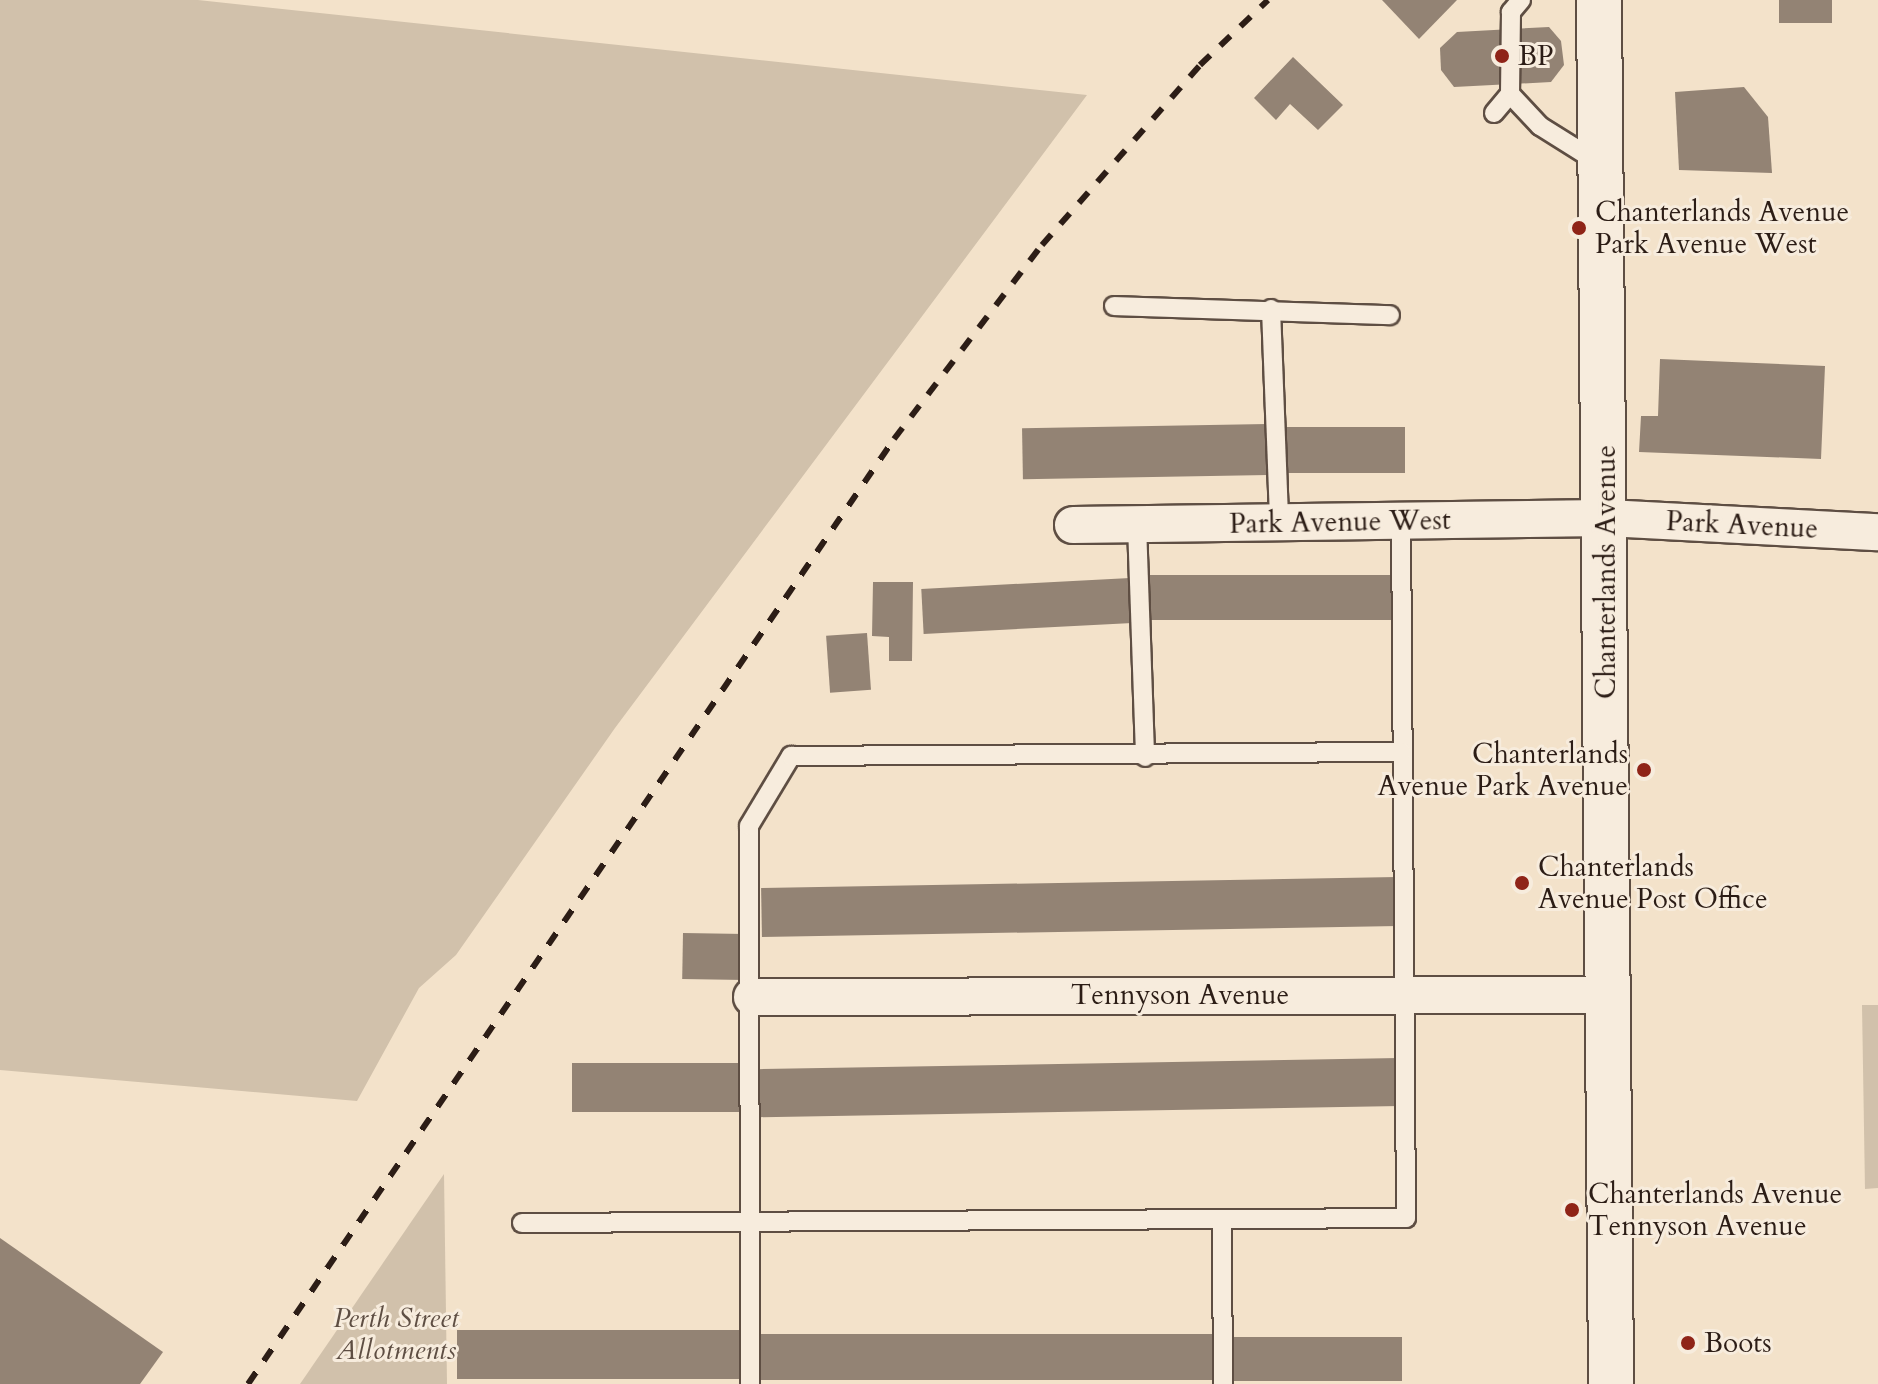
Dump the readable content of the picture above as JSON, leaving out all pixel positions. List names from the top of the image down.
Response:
{
  "streets": {
    "street": [
      "Park Avenue West",
      "Park Avenue",
      "Chanterlands Avenue",
      "Tennyson Avenue"
    ]
  },
  "crossings": [
    ["Park Avenue West", "Park Avenue"],
    ["Park Avenue West", "Chanterlands Avenue"],
    ["Park Avenue", "Chanterlands Avenue"],
    ["Chanterlands Avenue", "Tennyson Avenue"]
  ],
  "parks": ["Perth Street Allotments"],
  "places": [
    "BP",
    "Chanterlands Avenue Park Avenue West",
    "Chanterlands Avenue Park Avenue",
    "Chanterlands Avenue Post Office",
    "Chanterlands Avenue Tennyson Avenue",
    "Boots"
  ]
}
